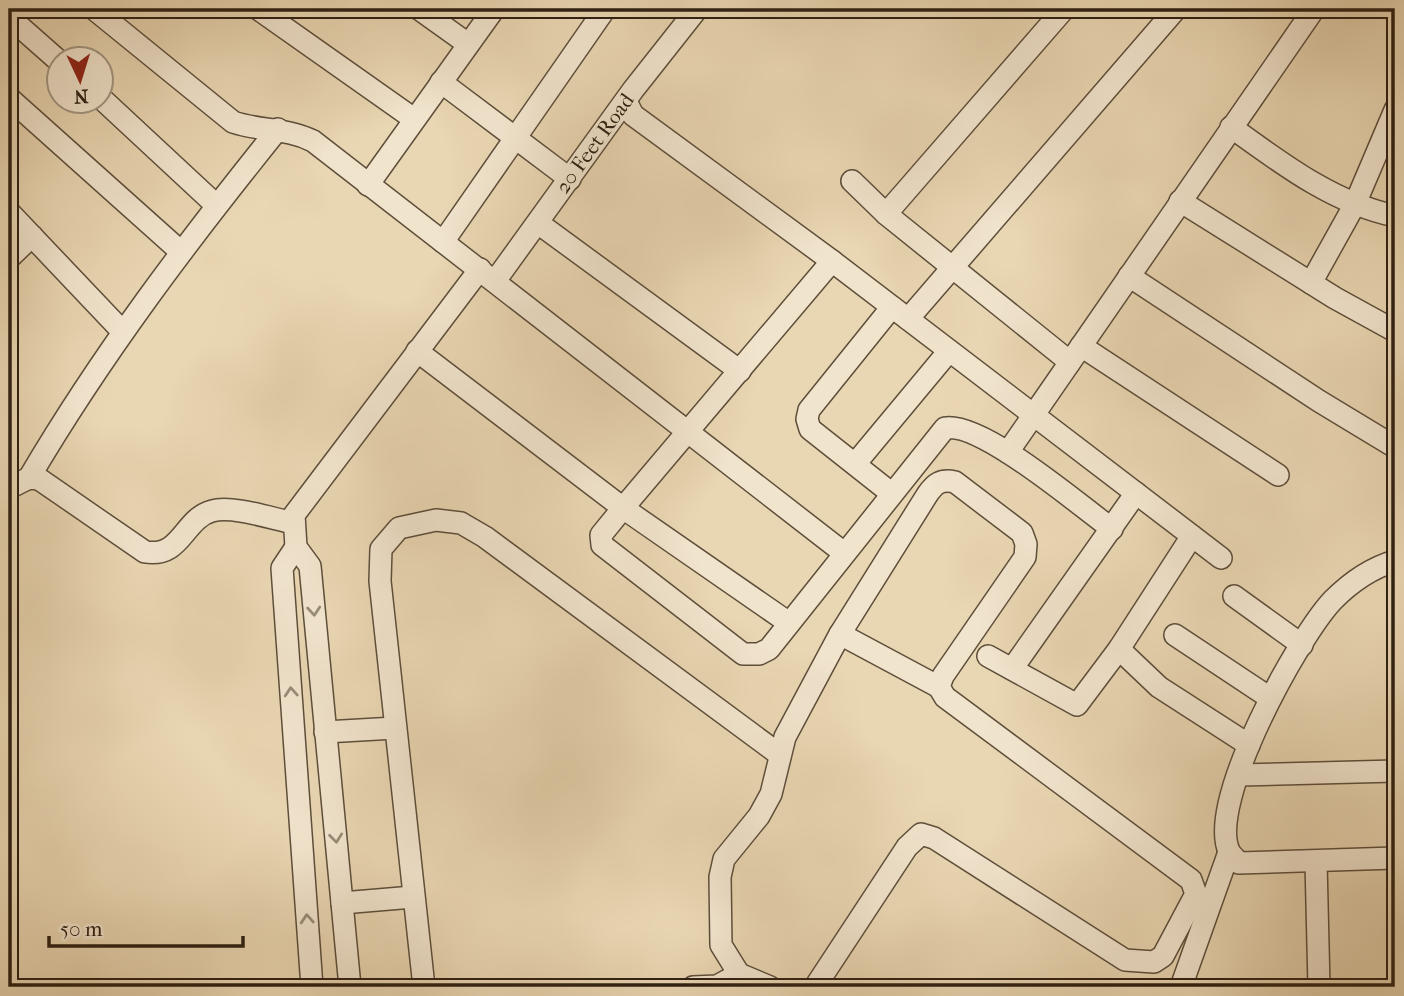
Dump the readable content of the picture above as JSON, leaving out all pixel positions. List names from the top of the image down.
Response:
{
  "streets": {
    "street": ["20 Feet Road"]
  },
  "scale_bar": "50 m",
  "north": "bottom"
}
